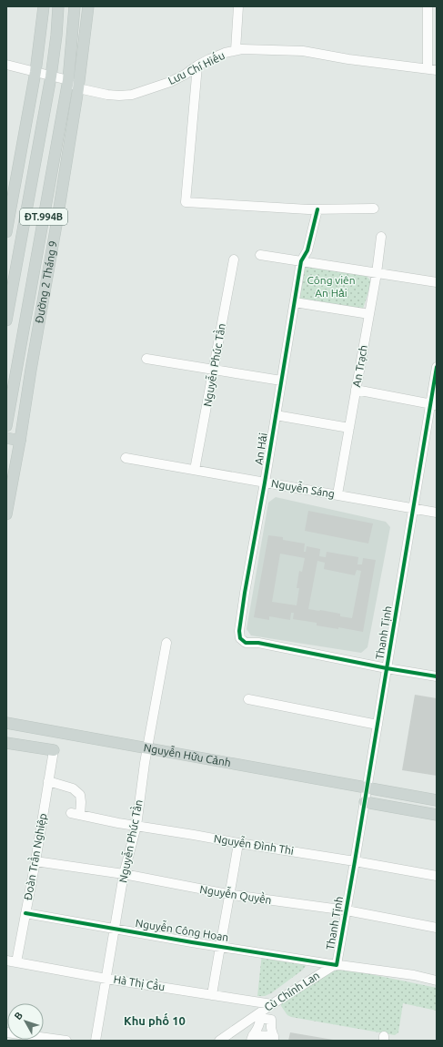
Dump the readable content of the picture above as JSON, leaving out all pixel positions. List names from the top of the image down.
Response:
{
  "streets": {
    "main road": ["ĐT.994B", "Đường 2 Tháng 9", "Nguyễn Hữu Cảnh"],
    "street": [
      "Lưu Chí Hiếu",
      "Nguyễn Phúc Tần",
      "An Trạch",
      "An Hải",
      "Nguyễn Sáng",
      "Thanh Tịnh",
      "Nguyễn Đình Thi",
      "Đoàn Trần Nghiệp",
      "Nguyễn Quyền",
      "Nguyễn Công Hoan",
      "Hà Thị Cầu",
      "Cù Chính Lan"
    ]
  },
  "crossings": [
    ["Lưu Chí Hiếu", "ĐT.994B"],
    ["Lưu Chí Hiếu", "Đường 2 Tháng 9"],
    ["Nguyễn Phúc Tần", "Nguyễn Sáng"],
    ["Nguyễn Phúc Tần", "Nguyễn Hữu Cảnh"],
    ["Nguyễn Phúc Tần", "Nguyễn Đình Thi"],
    ["Nguyễn Phúc Tần", "Nguyễn Quyền"],
    ["Nguyễn Phúc Tần", "Nguyễn Công Hoan"],
    ["Nguyễn Phúc Tần", "Hà Thị Cầu"],
    ["An Trạch", "Nguyễn Sáng"],
    ["An Hải", "Nguyễn Sáng"],
    ["An Hải", "Thanh Tịnh"],
    ["Nguyễn Sáng", "Thanh Tịnh"],
    ["Thanh Tịnh", "Nguyễn Hữu Cảnh"],
    ["Thanh Tịnh", "Nguyễn Đình Thi"],
    ["Thanh Tịnh", "Nguyễn Quyền"],
    ["Thanh Tịnh", "Nguyễn Công Hoan"],
    ["Thanh Tịnh", "Cù Chính Lan"],
    ["Đoàn Trần Nghiệp", "Nguyễn Quyền"],
    ["Đoàn Trần Nghiệp", "Nguyễn Công Hoan"],
    ["Đoàn Trần Nghiệp", "Hà Thị Cầu"],
    ["Nguyễn Công Hoan", "Cù Chính Lan"],
    ["Hà Thị Cầu", "Cù Chính Lan"]
  ],
  "districts": ["Khu phố 10"],
  "parks": ["Công viên An Hải"],
  "north": "top left"
}
